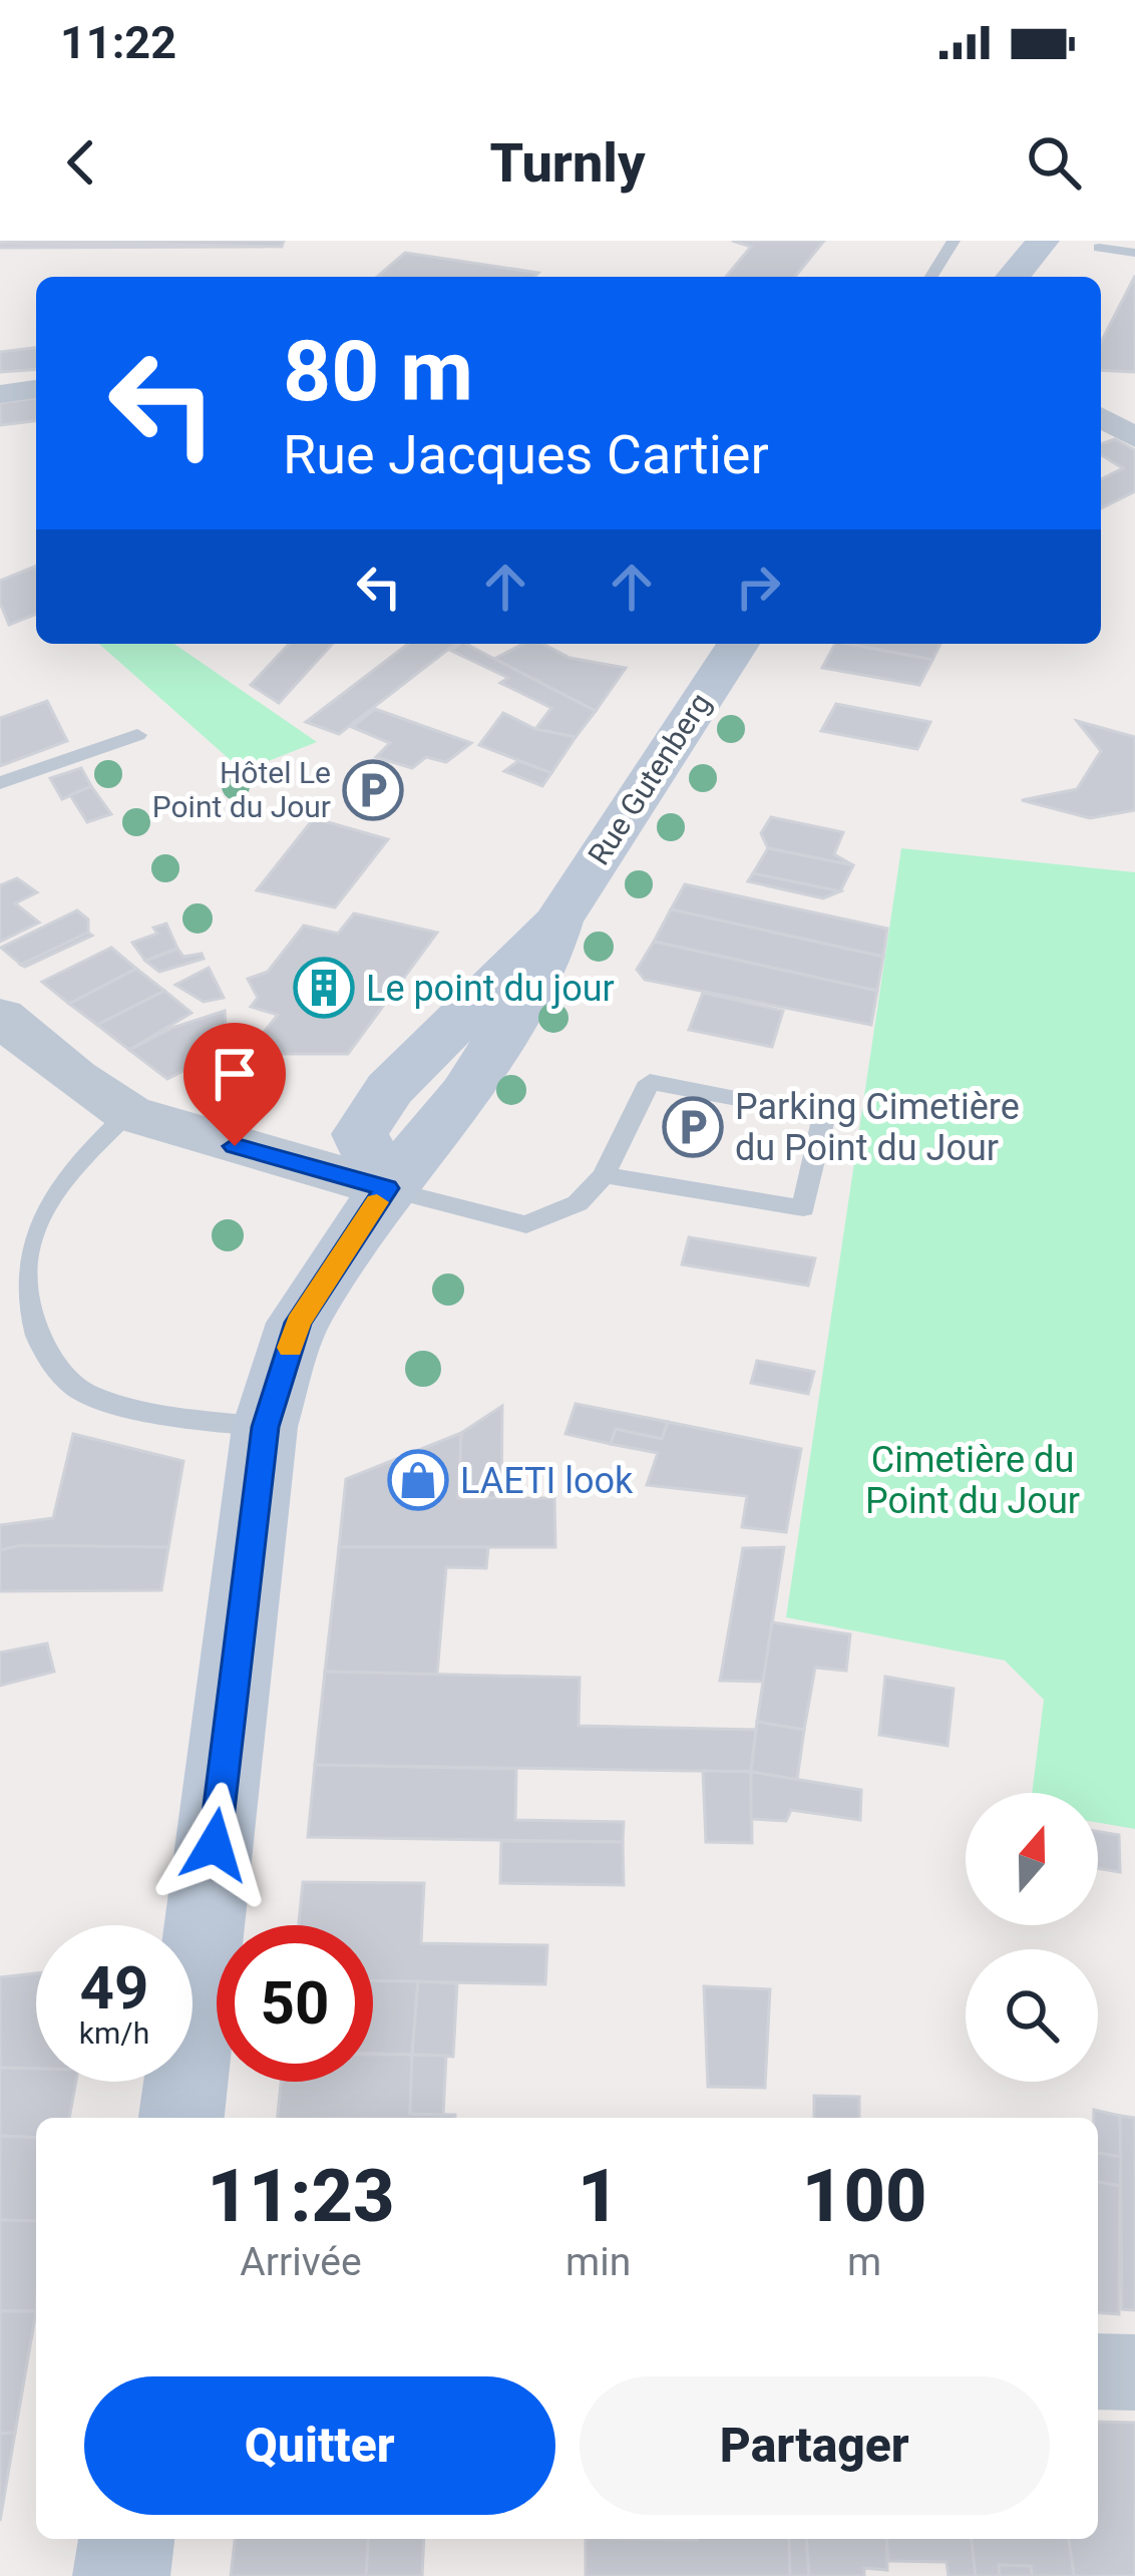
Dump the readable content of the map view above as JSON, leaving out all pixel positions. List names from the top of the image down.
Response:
{
  "streets": {
    "main road": ["Rue Gutenberg"]
  },
  "parks": ["Cimetière du Point du Jour"],
  "places": {
    "parking": ["Hôtel Le Point du Jour", "Parking Cimetière du Point du Jour"],
    "building": ["Le point du jour"],
    "shop": ["LAETI look"]
  },
  "north": "top",
  "page": {
    "status": "11:22",
    "header": "Turnly",
    "turn": ["80 m", "Rue Jacques Cartier"],
    "speed": "49 km/h",
    "limit": "50",
    "eta": [
      "11:23",
      "Arrivée",
      "1",
      "min",
      "100",
      "m"
    ],
    "buttons": ["Quitter", "Partager"]
  }
}
